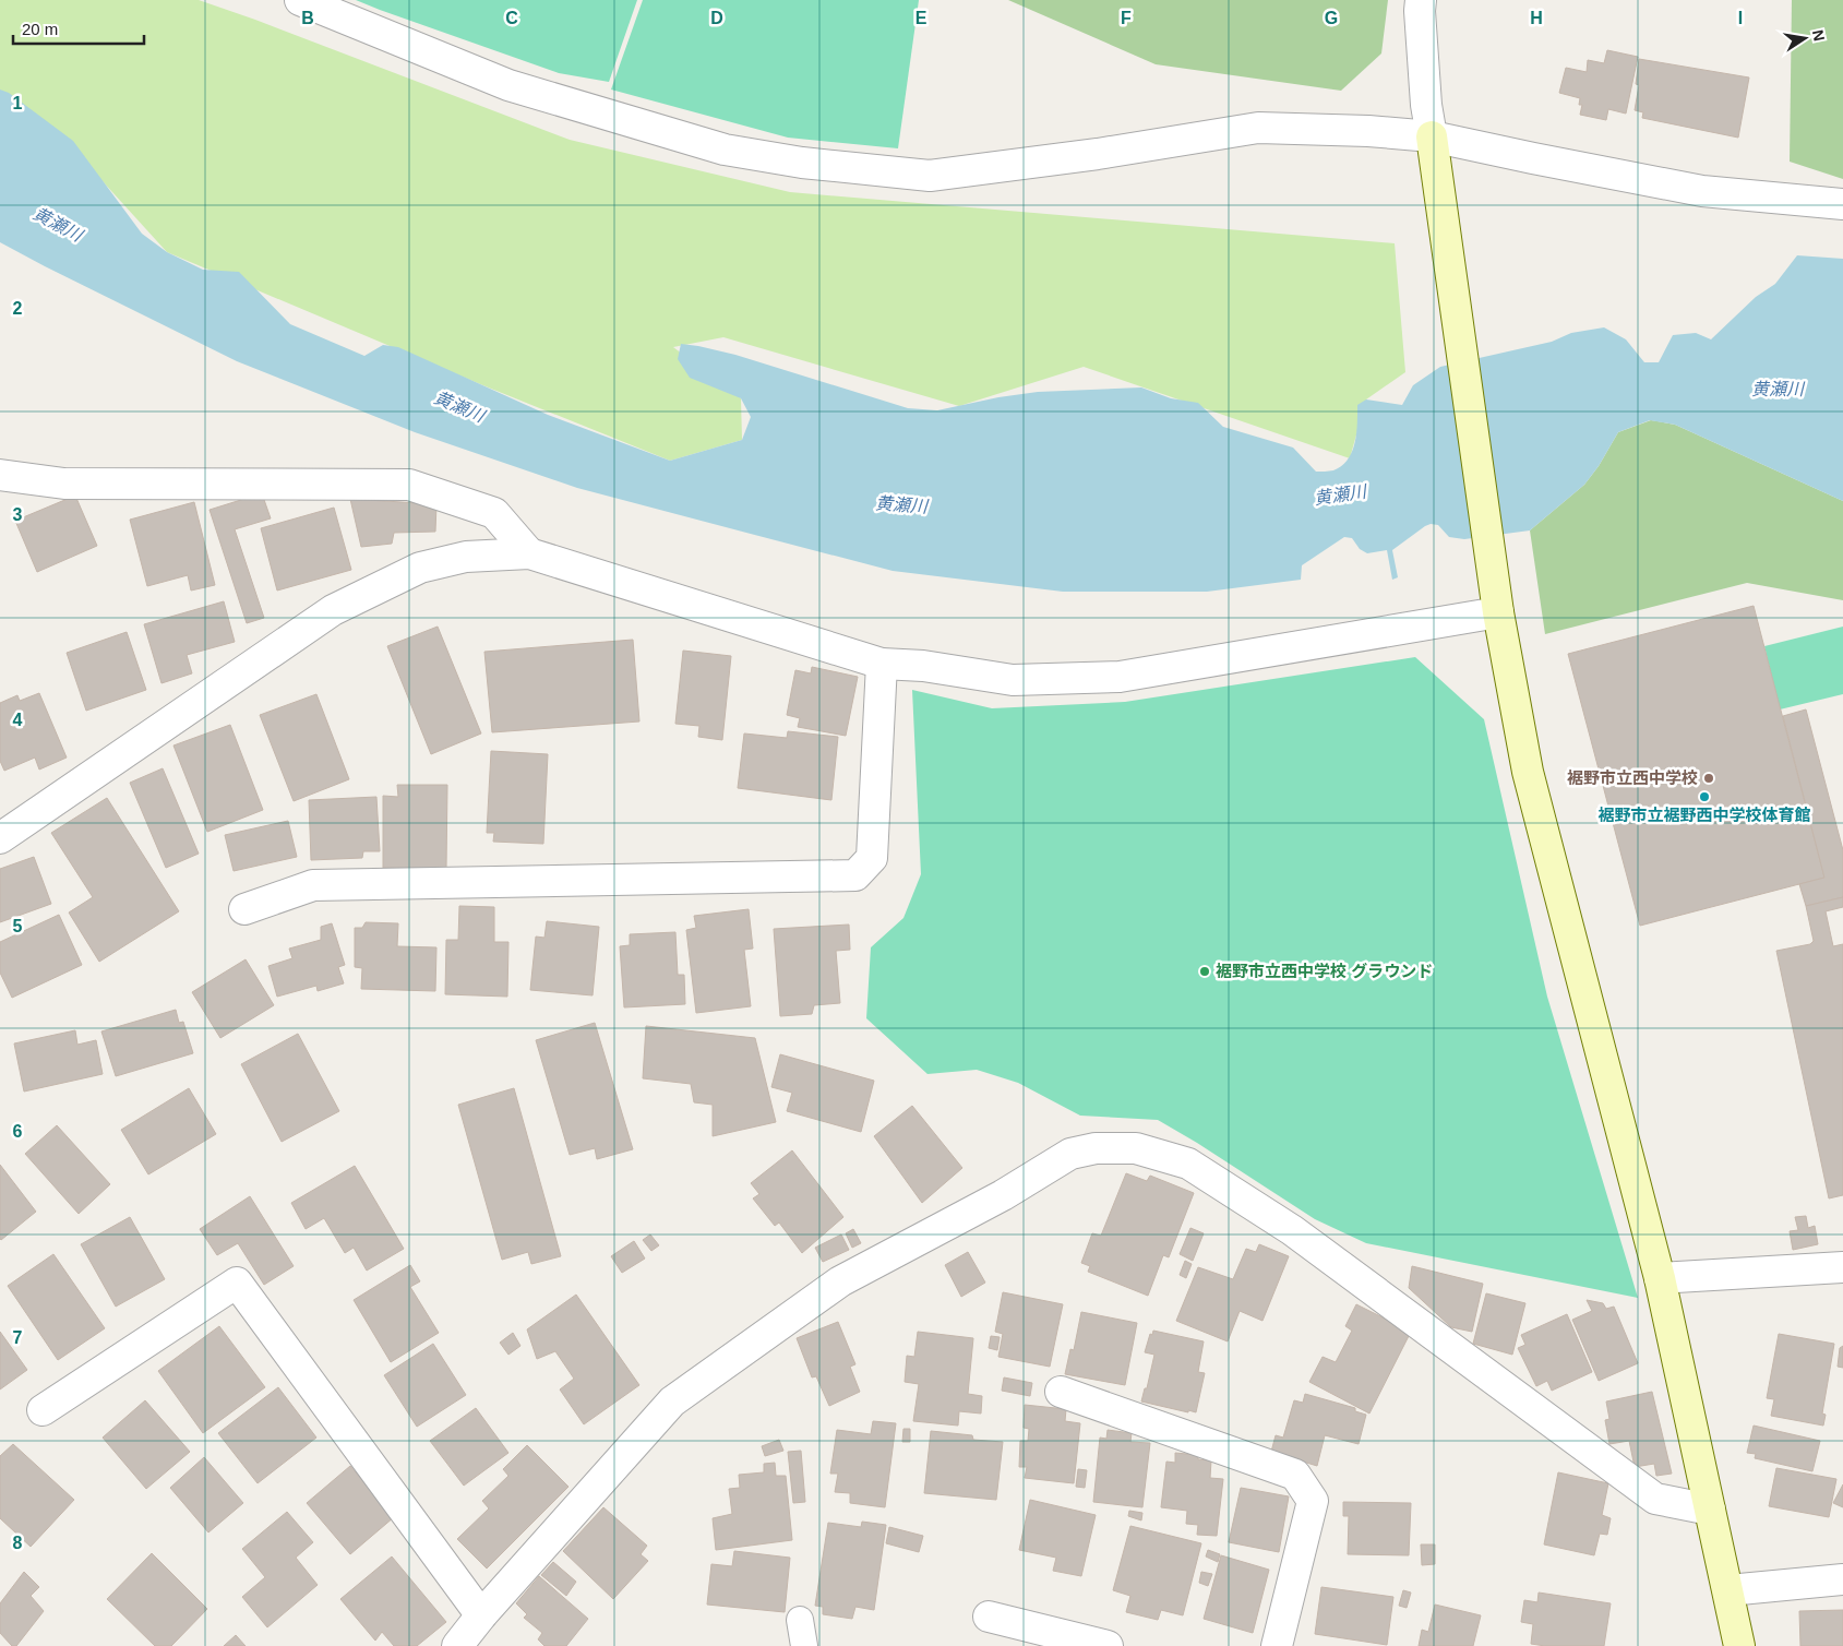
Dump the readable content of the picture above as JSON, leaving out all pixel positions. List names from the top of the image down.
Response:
{
  "water": ["黄瀬川"],
  "places": ["裾野市立西中学校", "裾野市立裾野西中学校体育館", "裾野市立西中学校 グラウンド"],
  "scale_bar": "20 m",
  "north": "right",
  "grid": {
    "columns": [
      "B",
      "C",
      "D",
      "E",
      "F",
      "G",
      "H",
      "I"
    ],
    "rows": [
      "1",
      "2",
      "3",
      "4",
      "5",
      "6",
      "7",
      "8"
    ]
  }
}
